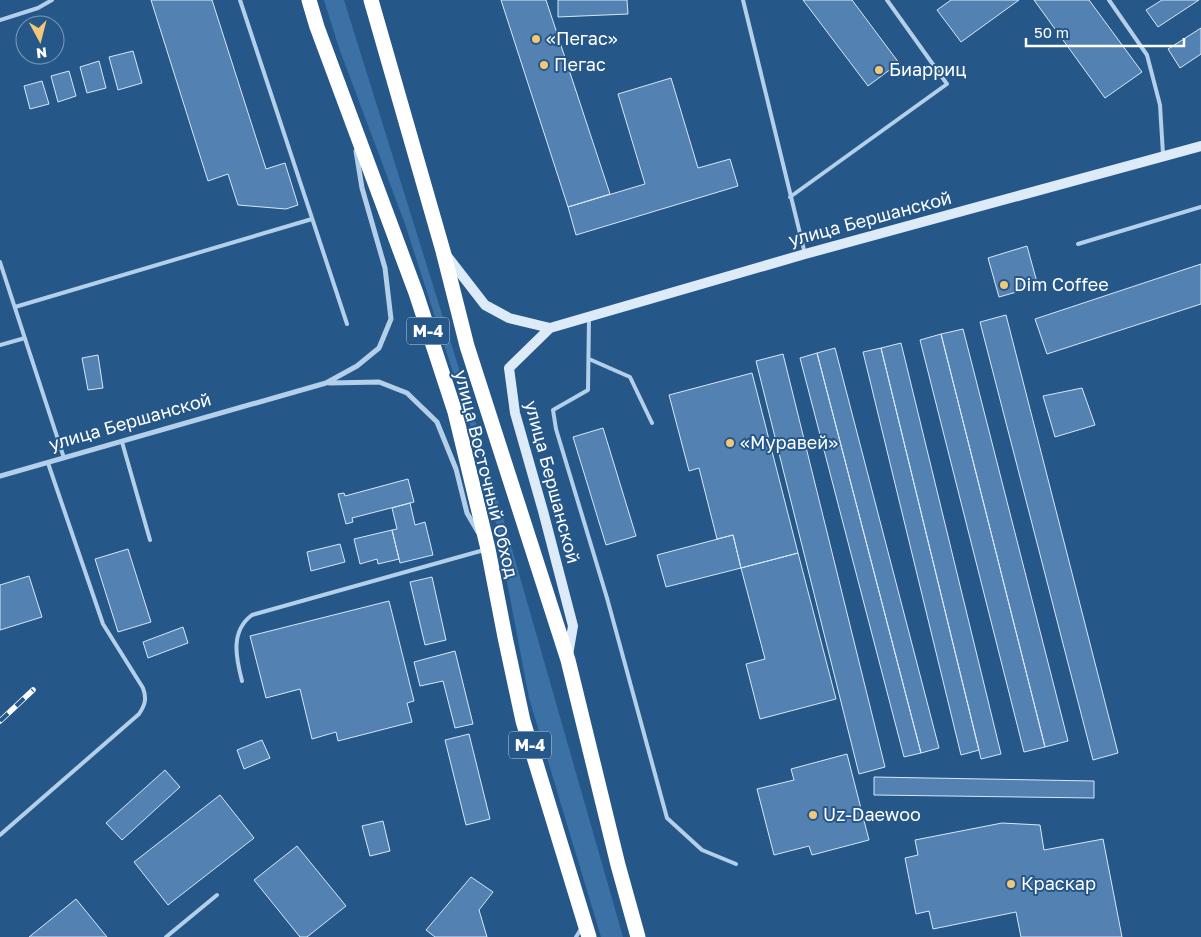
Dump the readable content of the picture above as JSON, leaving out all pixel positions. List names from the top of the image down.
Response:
{
  "streets": {
    "highway": ["М-4", "улица Восточный Обход"],
    "street": ["улица Бершанской"]
  },
  "crossings": [
    ["улица Бершанской", "улица Восточный Обход"]
  ],
  "places": [
    "«Пегас»",
    "Пегас",
    "Биарриц",
    "Dim Coffee",
    "«Муравей»",
    "Uz-Daewoo",
    "Краскар"
  ],
  "scale_bar": "50 m",
  "north": "bottom"
}
